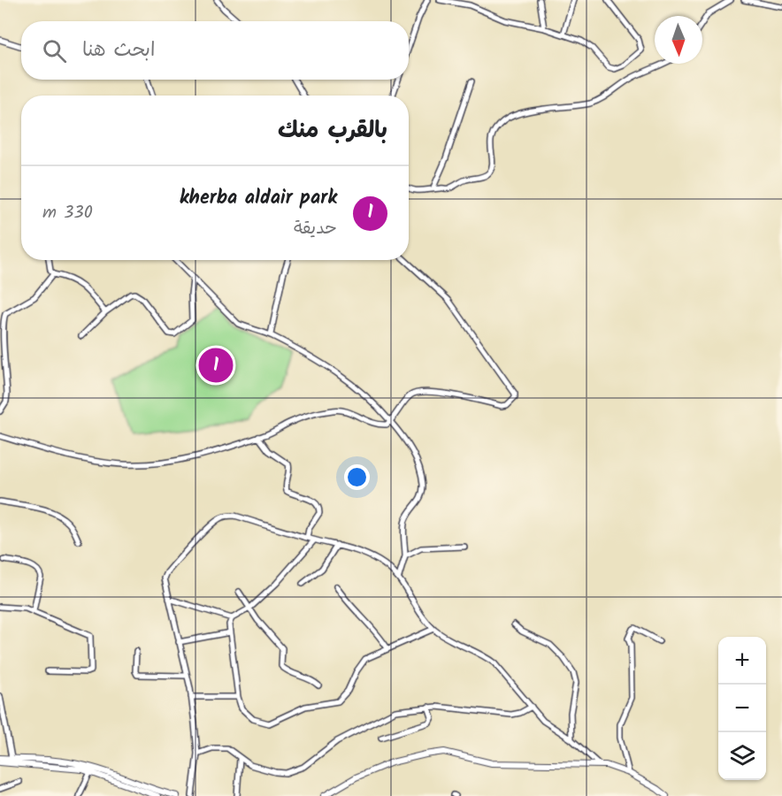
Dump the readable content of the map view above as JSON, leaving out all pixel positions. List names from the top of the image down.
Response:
{
  "north": "bottom",
  "page": {
    "search": "ابحث هنا",
    "heading": "بالقرب منك",
    "list": [
      {
        "mark": "1",
        "name": "kherba aldair park",
        "note": "حديقة",
        "value": "330 m"
      }
    ],
    "pins": "1",
    "map_buttons": ["+", "−"]
  }
}
